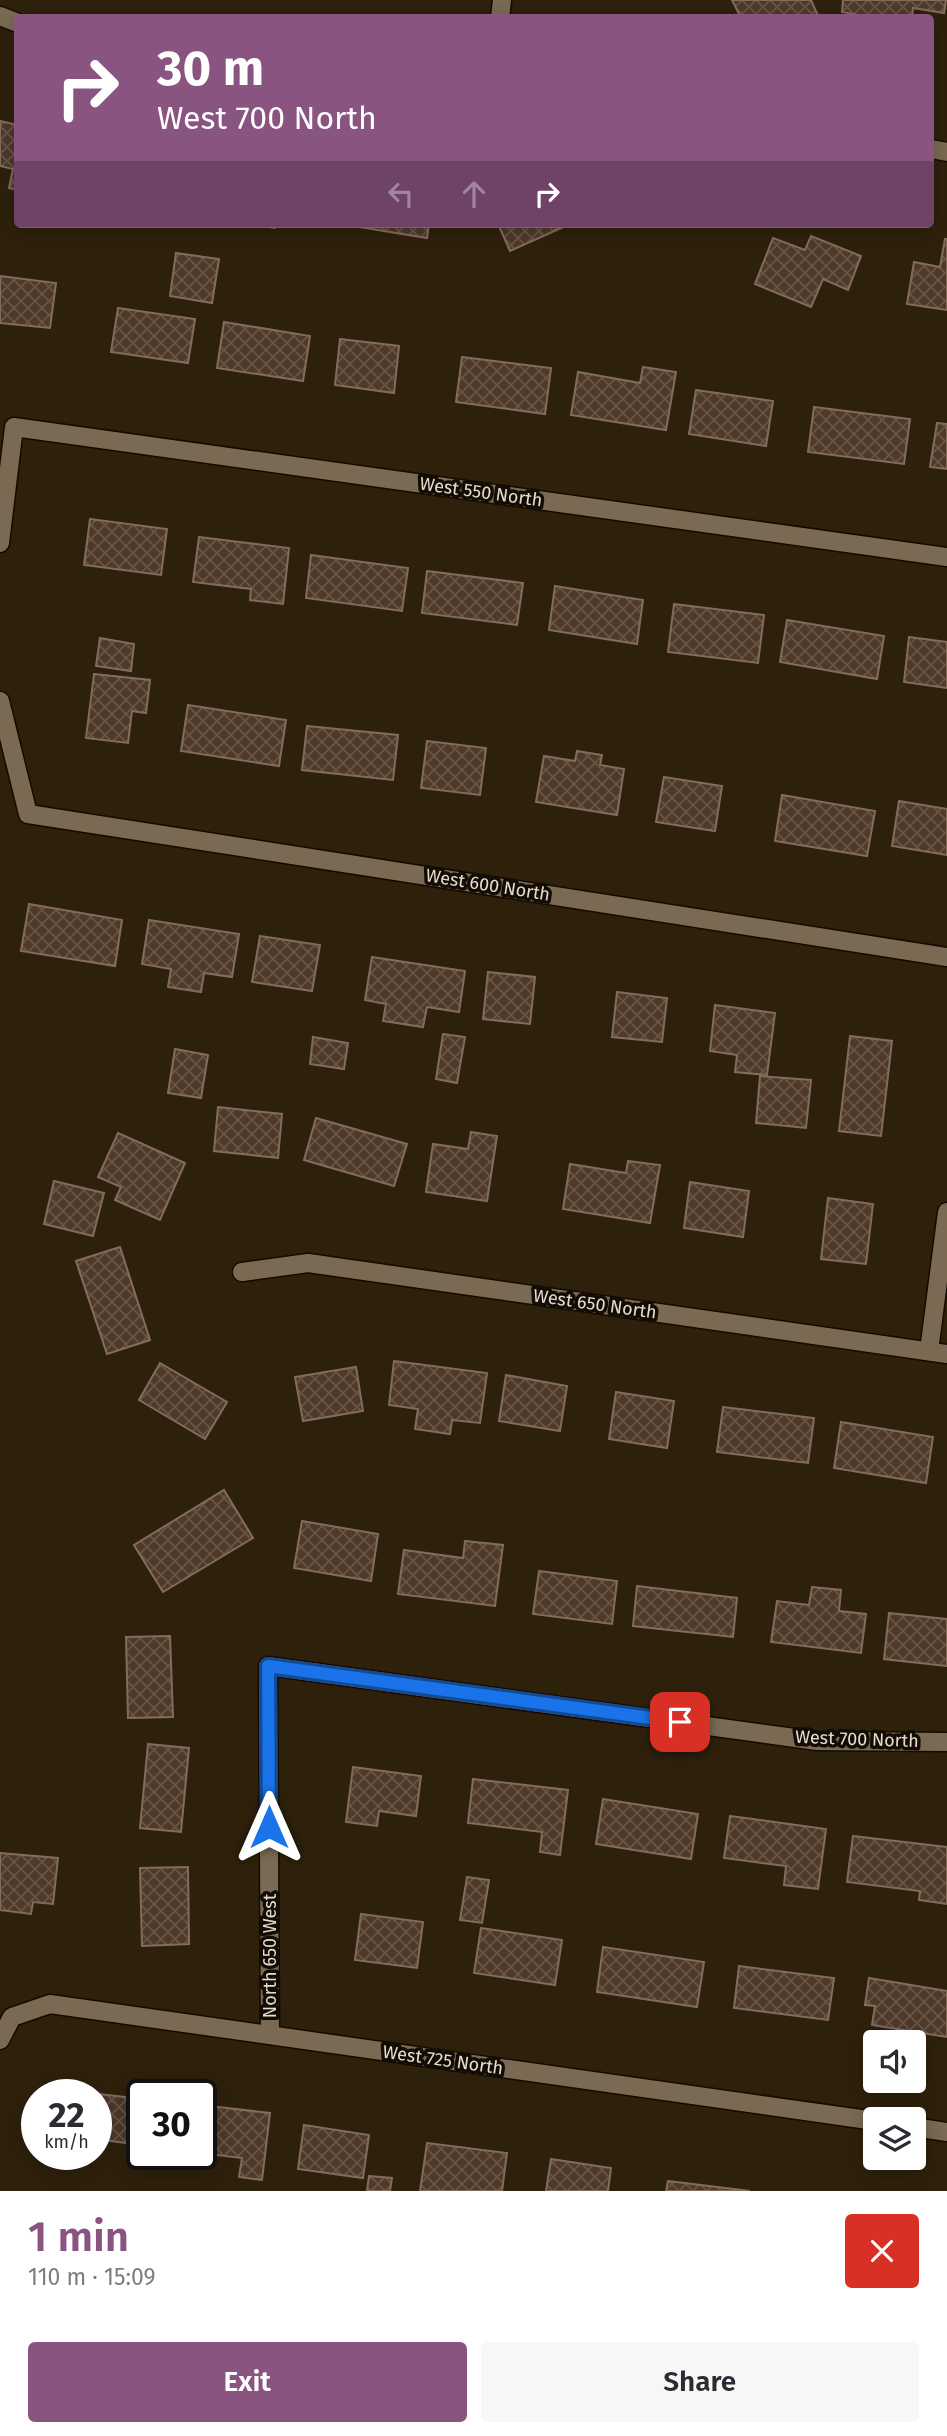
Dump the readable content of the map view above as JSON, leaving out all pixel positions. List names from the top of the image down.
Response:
{
  "streets": {
    "street": [
      "West 550 North",
      "West 600 North",
      "West 650 North",
      "West 700 North",
      "North 650 West",
      "West 725 North"
    ]
  },
  "crossings": [
    ["West 700 North", "North 650 West"],
    ["North 650 West", "West 725 North"]
  ],
  "page": {
    "turn": ["30 m", "West 700 North"],
    "speed": "22 km/h",
    "limit": "30",
    "heading": ["1 min", "110 m · 15:09"],
    "buttons": ["Exit", "Share"]
  }
}
